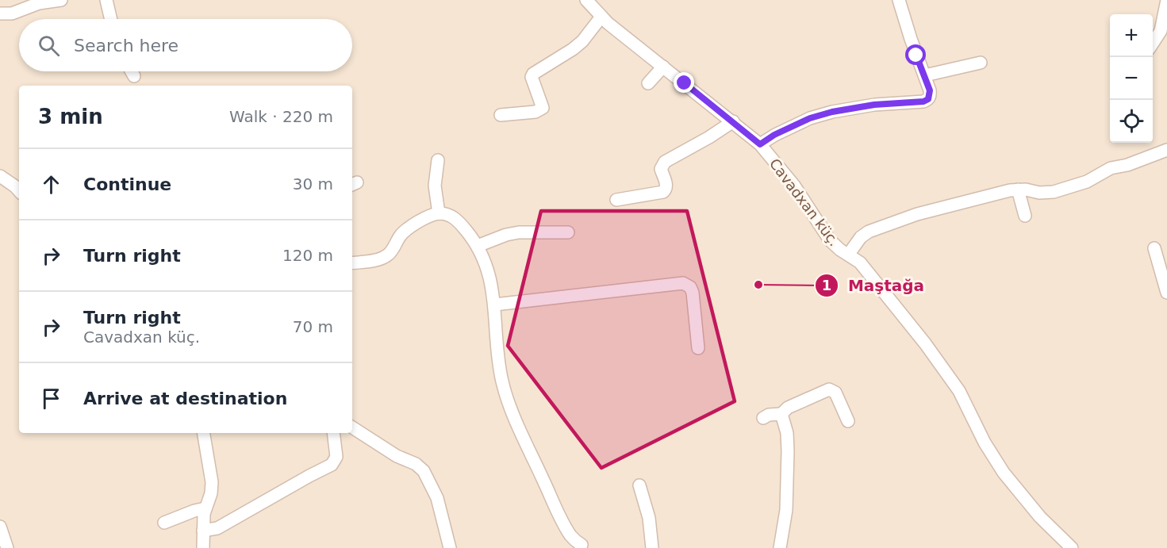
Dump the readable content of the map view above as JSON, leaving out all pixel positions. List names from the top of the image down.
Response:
{
  "streets": {
    "street": ["Cavadxan küç."]
  },
  "places": ["Maştağa"],
  "page": {
    "map_buttons": ["+", "−"],
    "search": "Search here",
    "heading": ["3 min", "Walk · 220 m"],
    "list": [
      ["Continue", "30 m"],
      ["Turn right", "120 m"],
      ["Turn right", "Cavadxan küç.", "70 m"],
      "Arrive at destination"
    ]
  }
}
